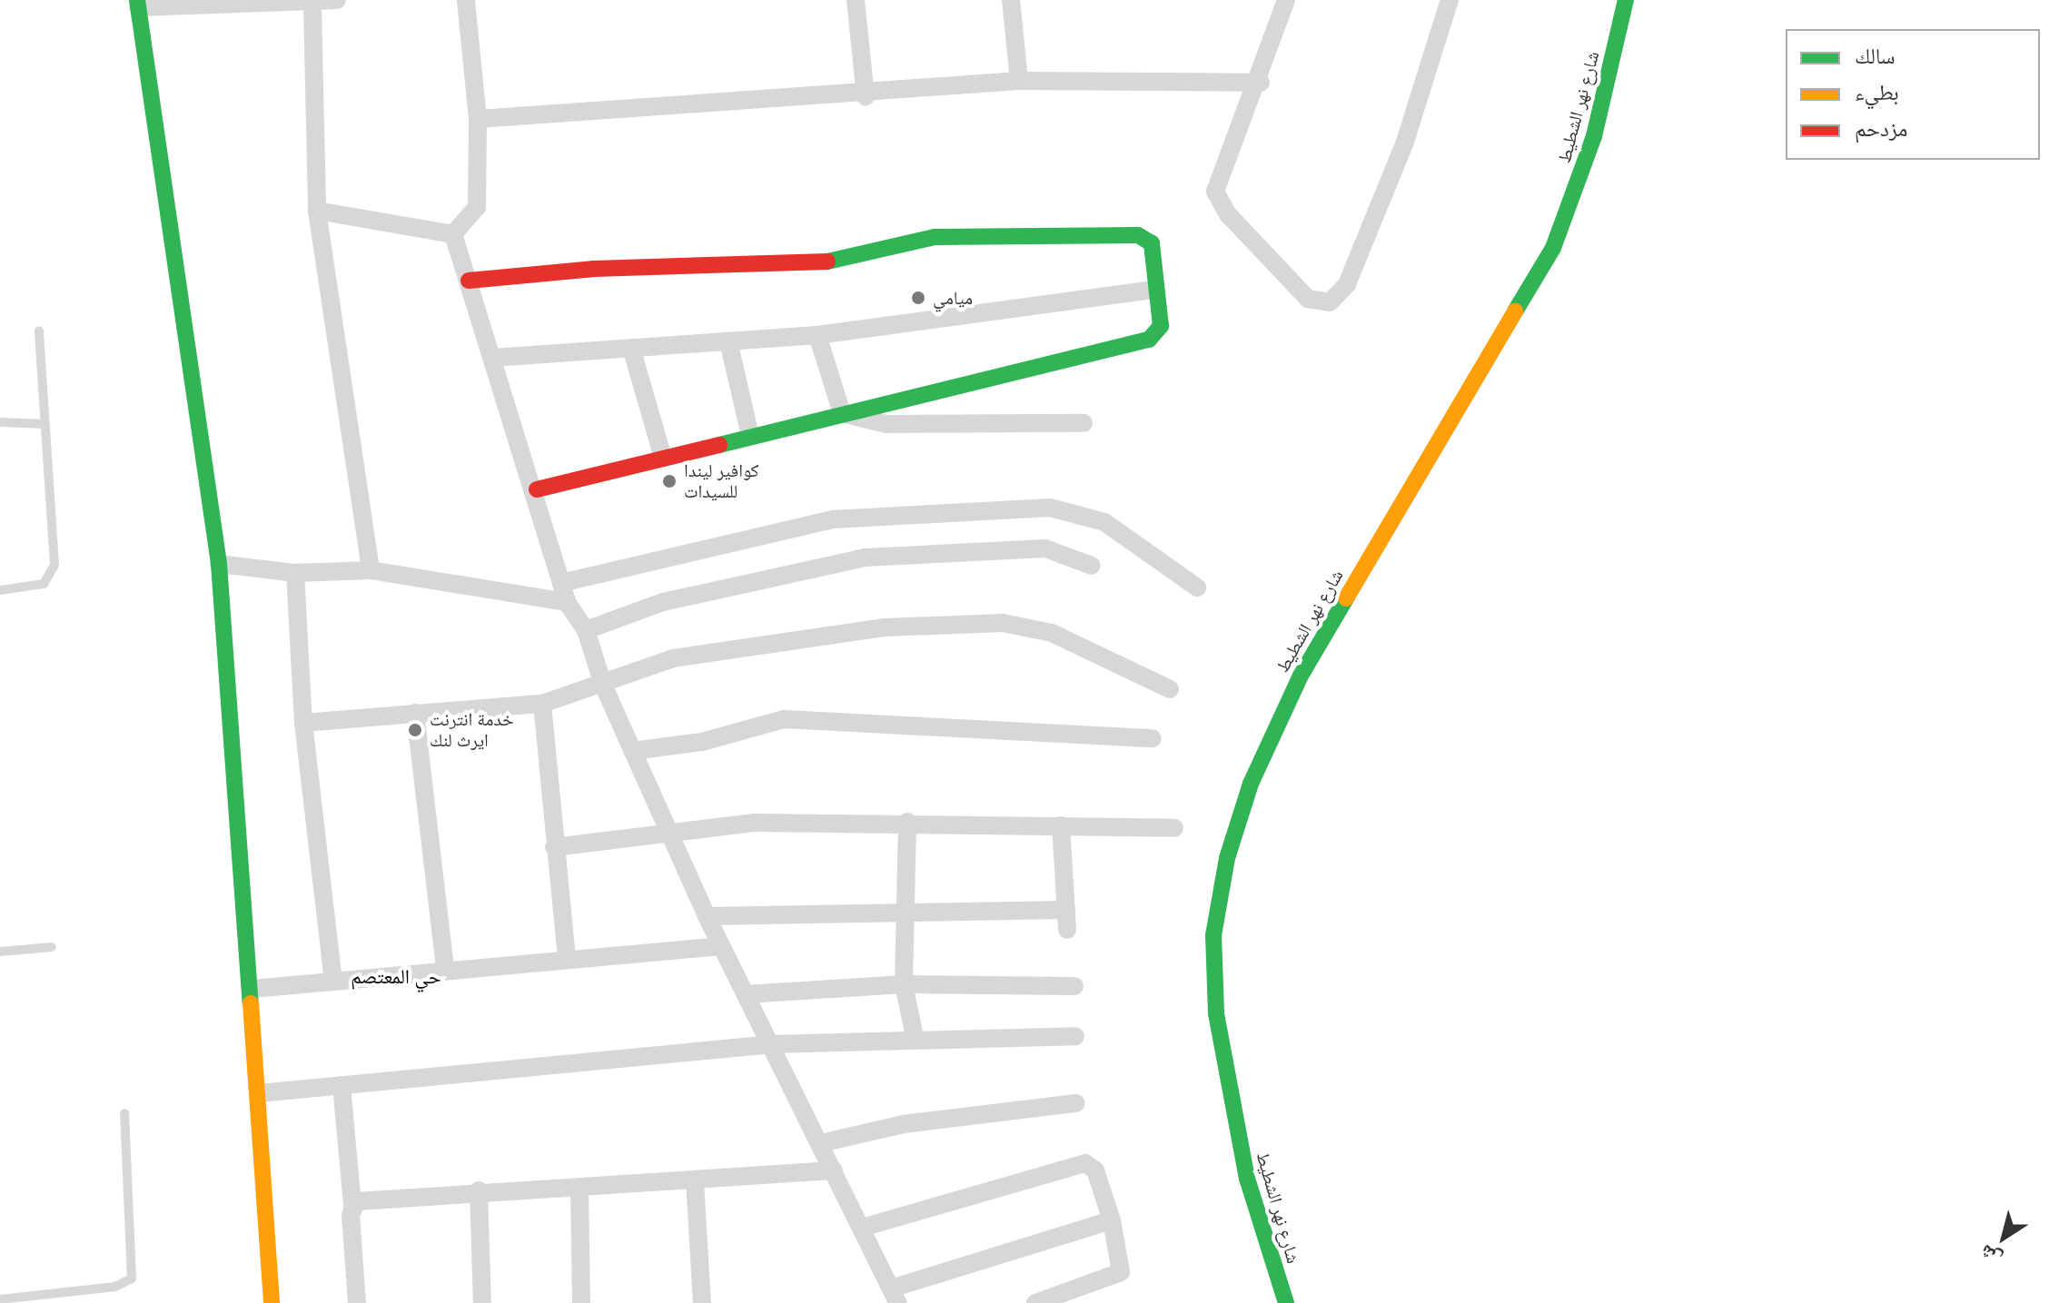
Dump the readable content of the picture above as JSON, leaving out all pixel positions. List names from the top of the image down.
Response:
{
  "streets": {
    "street": ["شارع نهر الشطيط"]
  },
  "districts": ["حي المعتصم"],
  "places": ["ميامي", "كوافير ليندا للسيدات", "خدمة انترنت ايرث لنك"],
  "legend": ["سالك", "بطيء", "مزدحم"],
  "north": "bottom left"
}
